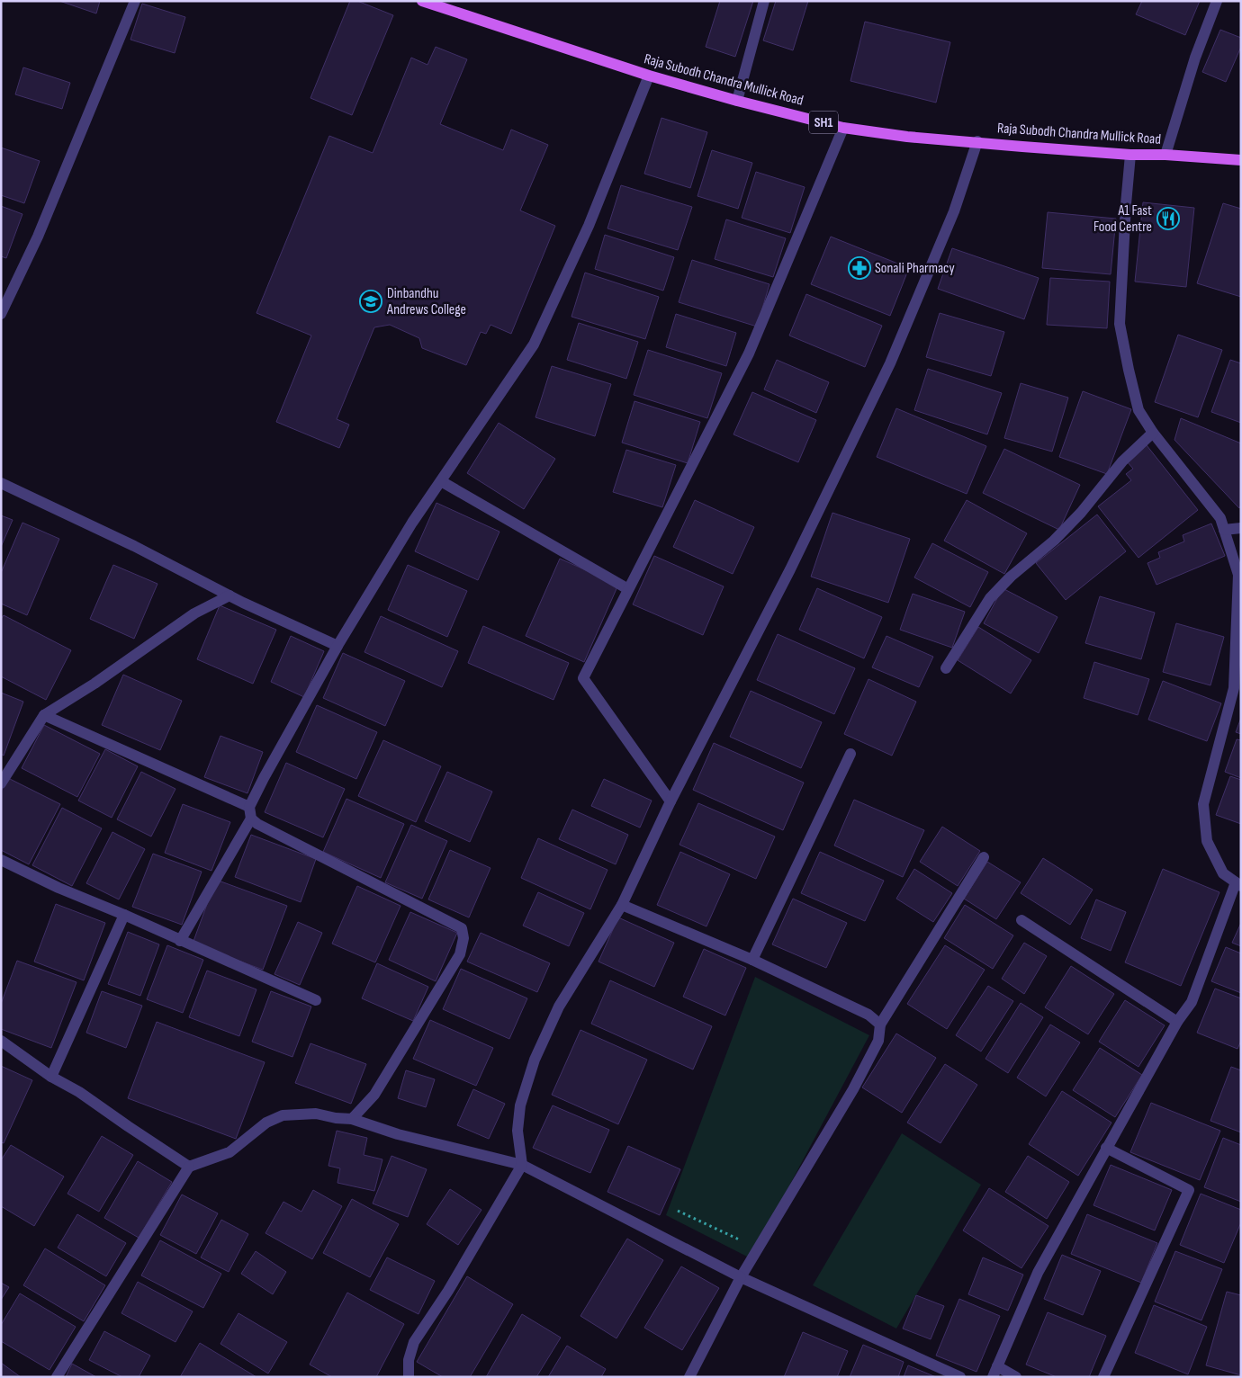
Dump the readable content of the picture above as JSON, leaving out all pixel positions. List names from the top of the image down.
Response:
{
  "streets": {
    "main road": ["Raja Subodh Chandra Mullick Road", "SH1"]
  },
  "places": {
    "restaurant": ["A1 Fast Food Centre"],
    "pharmacy": ["Sonali Pharmacy"],
    "school or university": ["Dinbandhu Andrews College"]
  }
}
